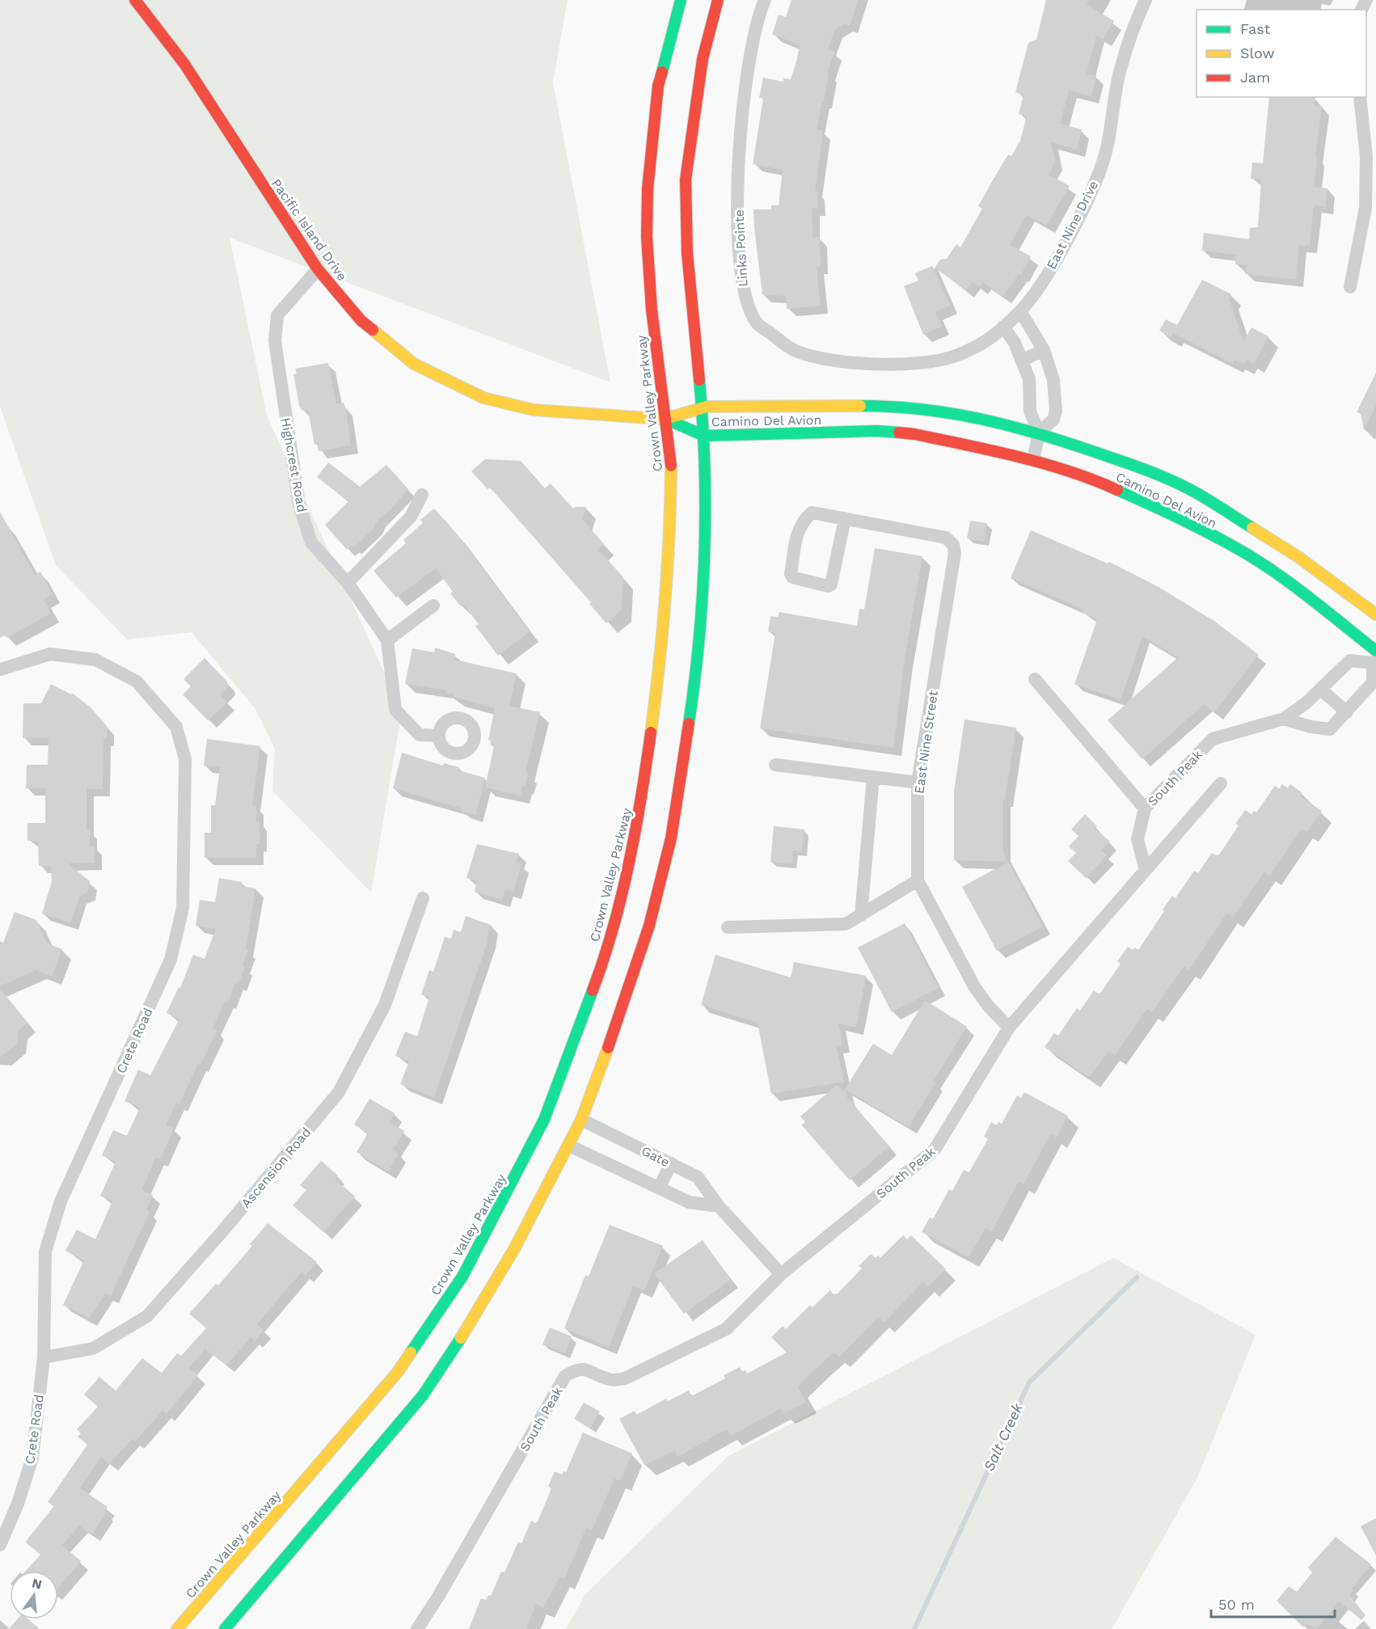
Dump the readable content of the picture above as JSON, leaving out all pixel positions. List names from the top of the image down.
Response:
{
  "streets": {
    "main road": ["Pacific Island Drive", "Crown Valley Parkway", "Camino Del Avion"],
    "street": [
      "East Nine Drive",
      "Links Pointe",
      "Highcrest Road",
      "East Nine Street",
      "South Peak",
      "Crete Road",
      "Gate",
      "Ascension Road"
    ]
  },
  "crossings": [
    ["East Nine Drive", "Links Pointe"],
    ["Pacific Island Drive", "Crown Valley Parkway"],
    ["Pacific Island Drive", "Camino Del Avion"],
    ["Pacific Island Drive", "Highcrest Road"],
    ["Crown Valley Parkway", "Camino Del Avion"],
    ["Camino Del Avion", "South Peak"],
    ["East Nine Street", "South Peak"],
    ["South Peak", "Gate"],
    ["Crete Road", "Ascension Road"]
  ],
  "water": ["Salt Creek"],
  "legend": ["Fast", "Slow", "Jam"],
  "scale_bar": "50 m",
  "north": "top"
}
